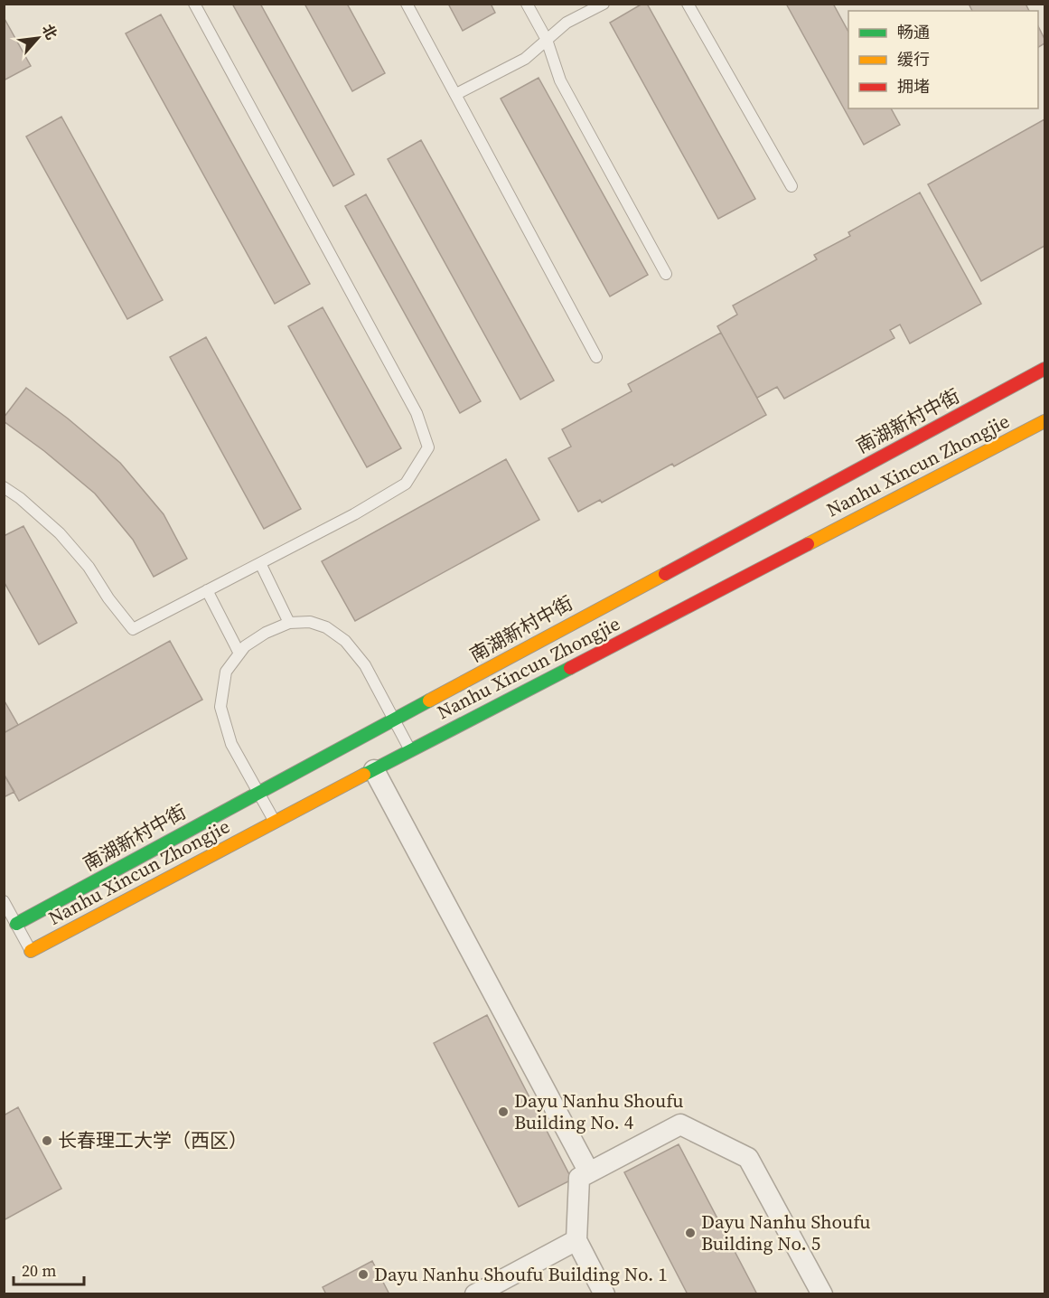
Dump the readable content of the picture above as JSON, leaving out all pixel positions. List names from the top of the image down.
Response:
{
  "streets": {
    "street": ["南湖新村中街", "Nanhu Xincun Zhongjie"]
  },
  "places": [
    "Dayu Nanhu Shoufu Building No. 4",
    "长春理工大学（西区）",
    "Dayu Nanhu Shoufu Building No. 5",
    "Dayu Nanhu Shoufu Building No. 1"
  ],
  "legend": ["畅通", "缓行", "拥堵"],
  "scale_bar": "20 m",
  "north": "top right"
}
